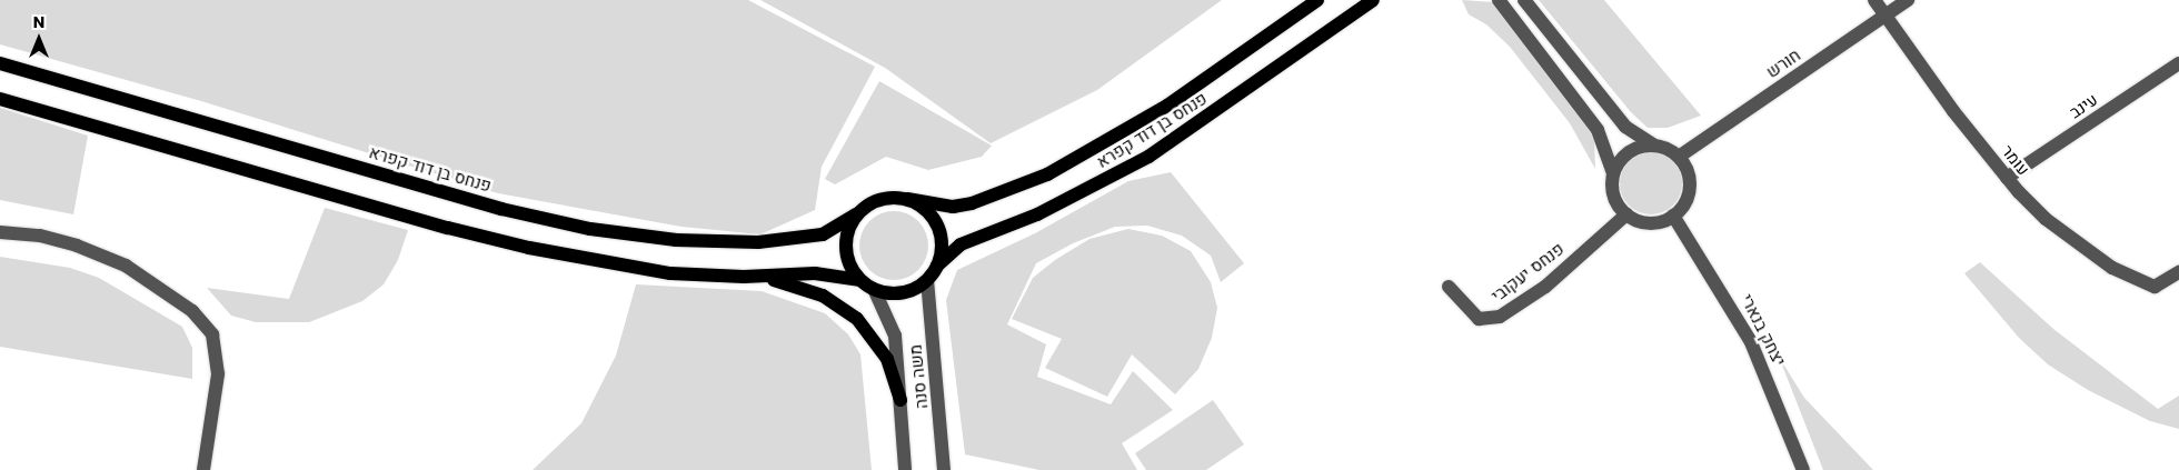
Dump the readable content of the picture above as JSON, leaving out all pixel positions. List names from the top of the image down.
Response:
{
  "streets": {
    "main road": ["פנחס בן דוד קפרא"],
    "street": [
      "חורש",
      "עינב",
      "עומר",
      "פנחס יעקובי",
      "יצחק בנארי",
      "משה סנה"
    ]
  },
  "crossings": [
    ["חורש", "עומר"],
    ["חורש", "פנחס יעקובי"],
    ["חורש", "יצחק בנארי"],
    ["עינב", "עומר"],
    ["פנחס בן דוד קפרא", "משה סנה"],
    ["פנחס יעקובי", "יצחק בנארי"]
  ],
  "north": "top"
}
